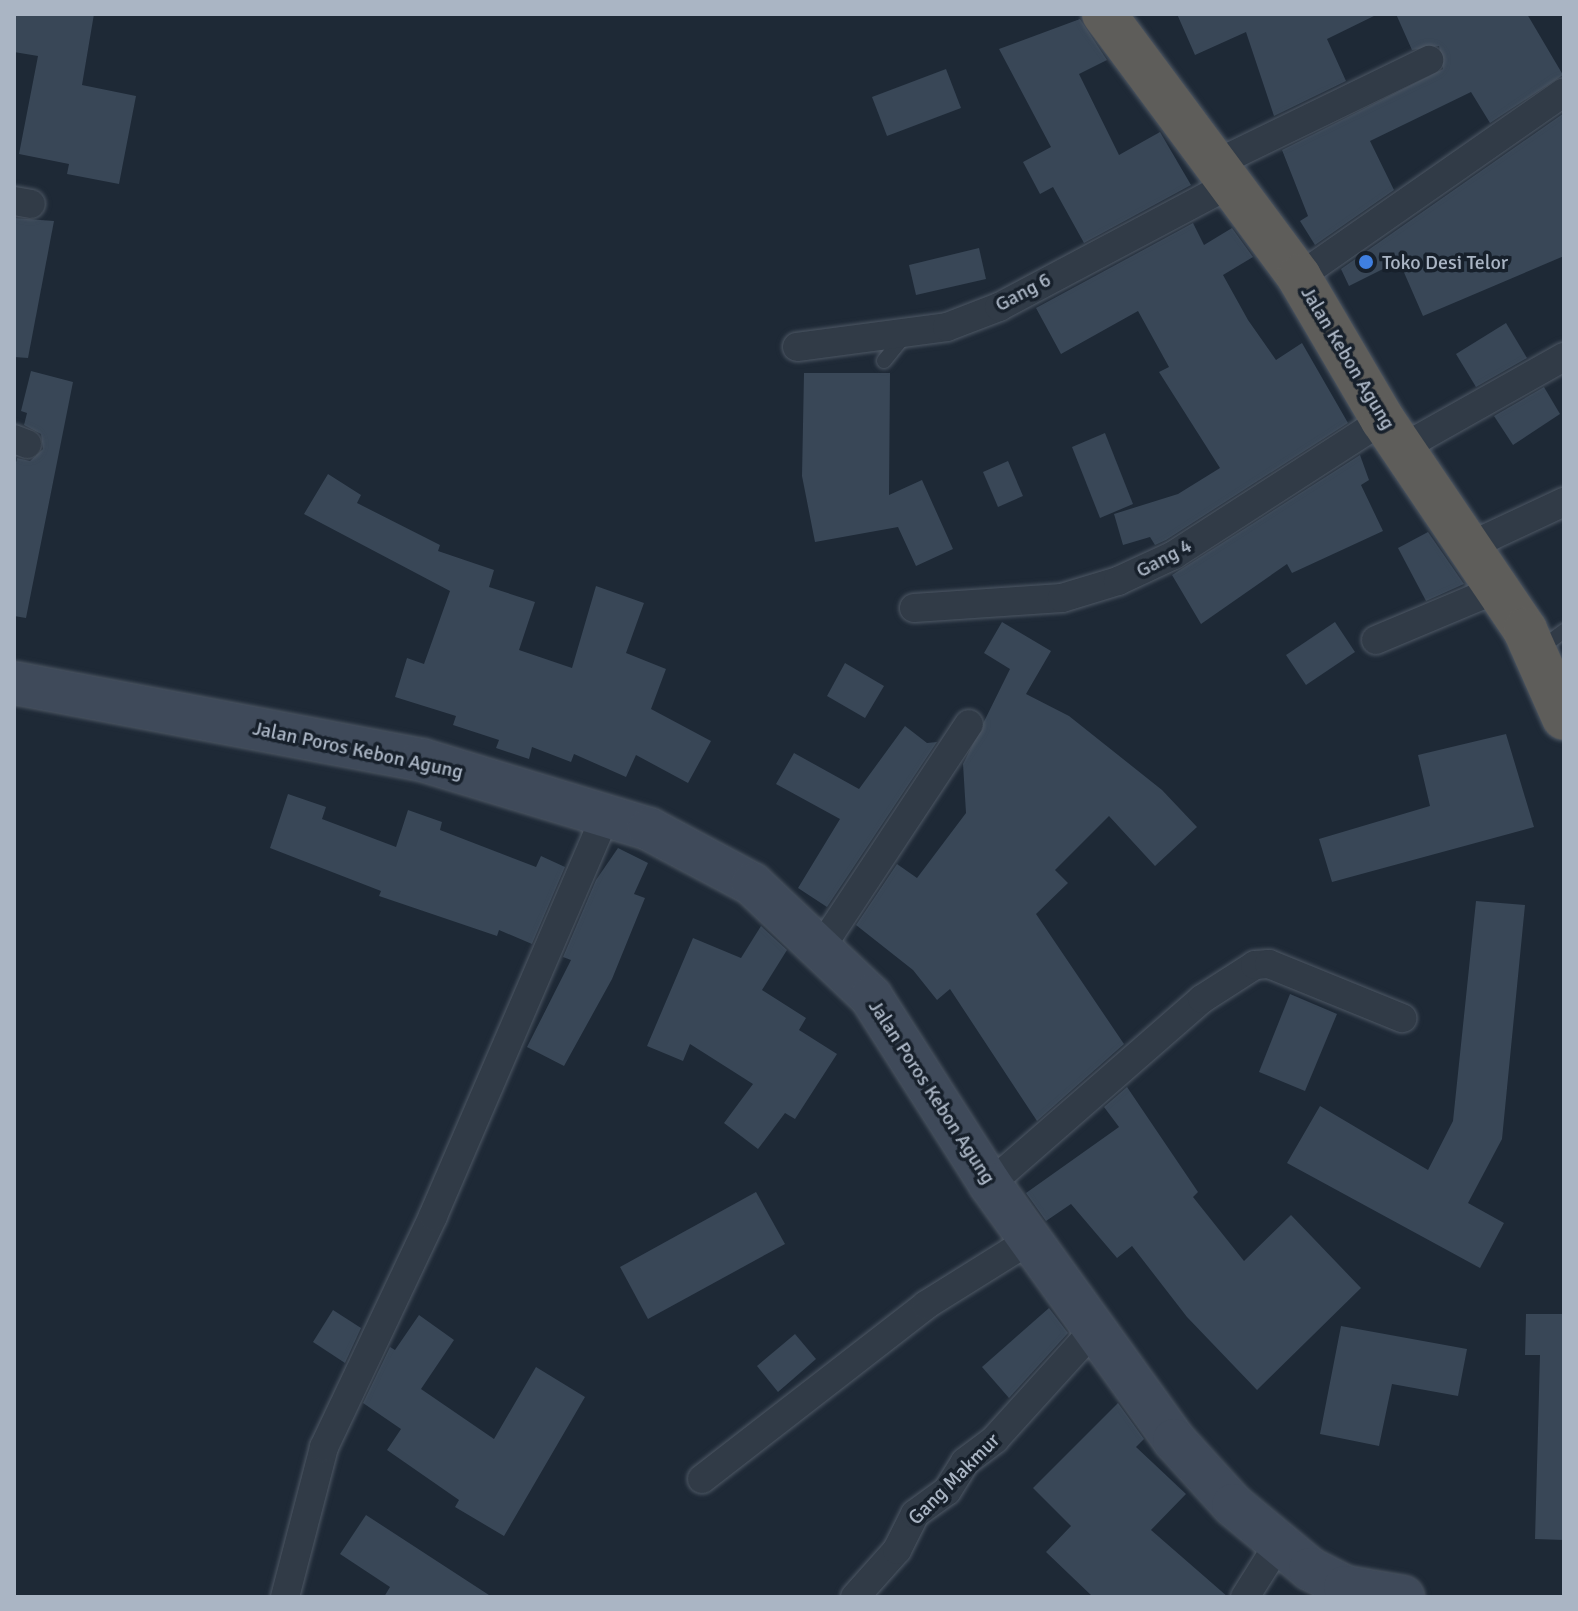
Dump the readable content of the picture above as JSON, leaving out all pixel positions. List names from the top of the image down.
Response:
{
  "streets": {
    "highway": ["Jalan Kebon Agung"],
    "main road": ["Jalan Poros Kebon Agung"],
    "street": ["Gang 6", "Gang 4", "Gang Makmur"]
  },
  "crossings": [
    ["Gang 6", "Jalan Kebon Agung"],
    ["Jalan Kebon Agung", "Gang 4"],
    ["Jalan Poros Kebon Agung", "Gang Makmur"]
  ],
  "places": ["Toko Desi Telor"]
}
